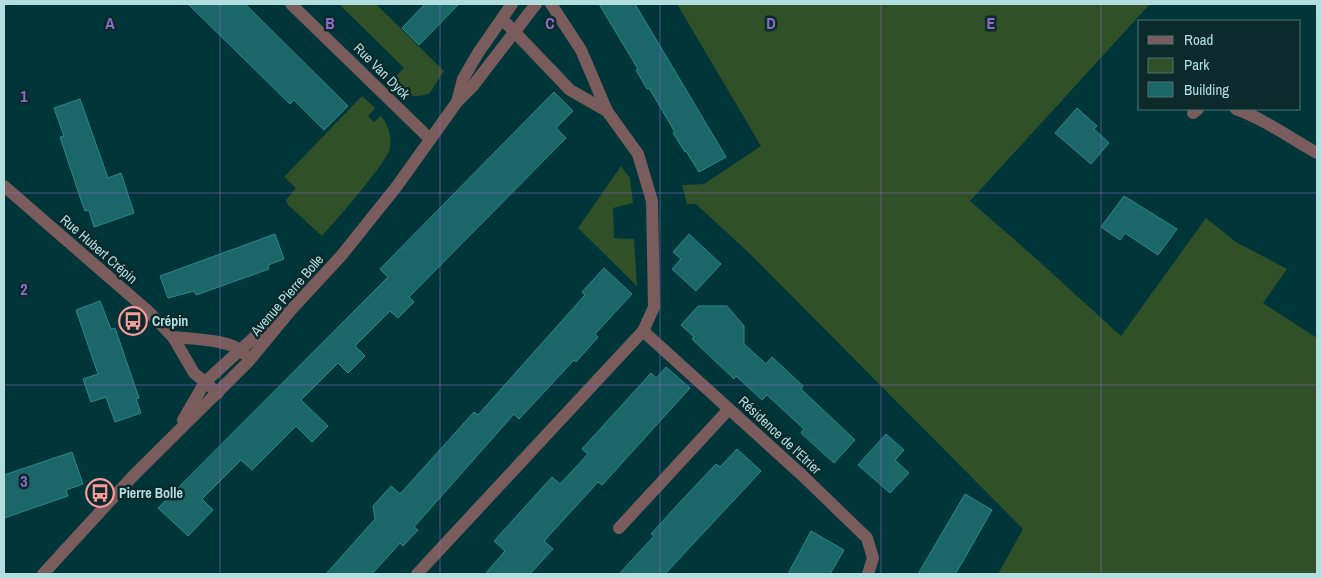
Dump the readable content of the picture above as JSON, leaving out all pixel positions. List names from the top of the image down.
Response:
{
  "streets": {
    "street": [
      "Rue Van Dyck",
      "Rue Hubert Crépin",
      "Avenue Pierre Bolle",
      "Résidence de l'Etrier"
    ]
  },
  "crossings": [
    ["Rue Van Dyck", "Avenue Pierre Bolle"],
    ["Rue Hubert Crépin", "Avenue Pierre Bolle"]
  ],
  "places": {
    "bus stop": ["Crépin", "Pierre Bolle"]
  },
  "legend": ["Road", "Park", "Building"],
  "grid": {
    "columns": [
      "A",
      "B",
      "C",
      "D",
      "E"
    ],
    "rows": ["1", "2", "3"]
  }
}
